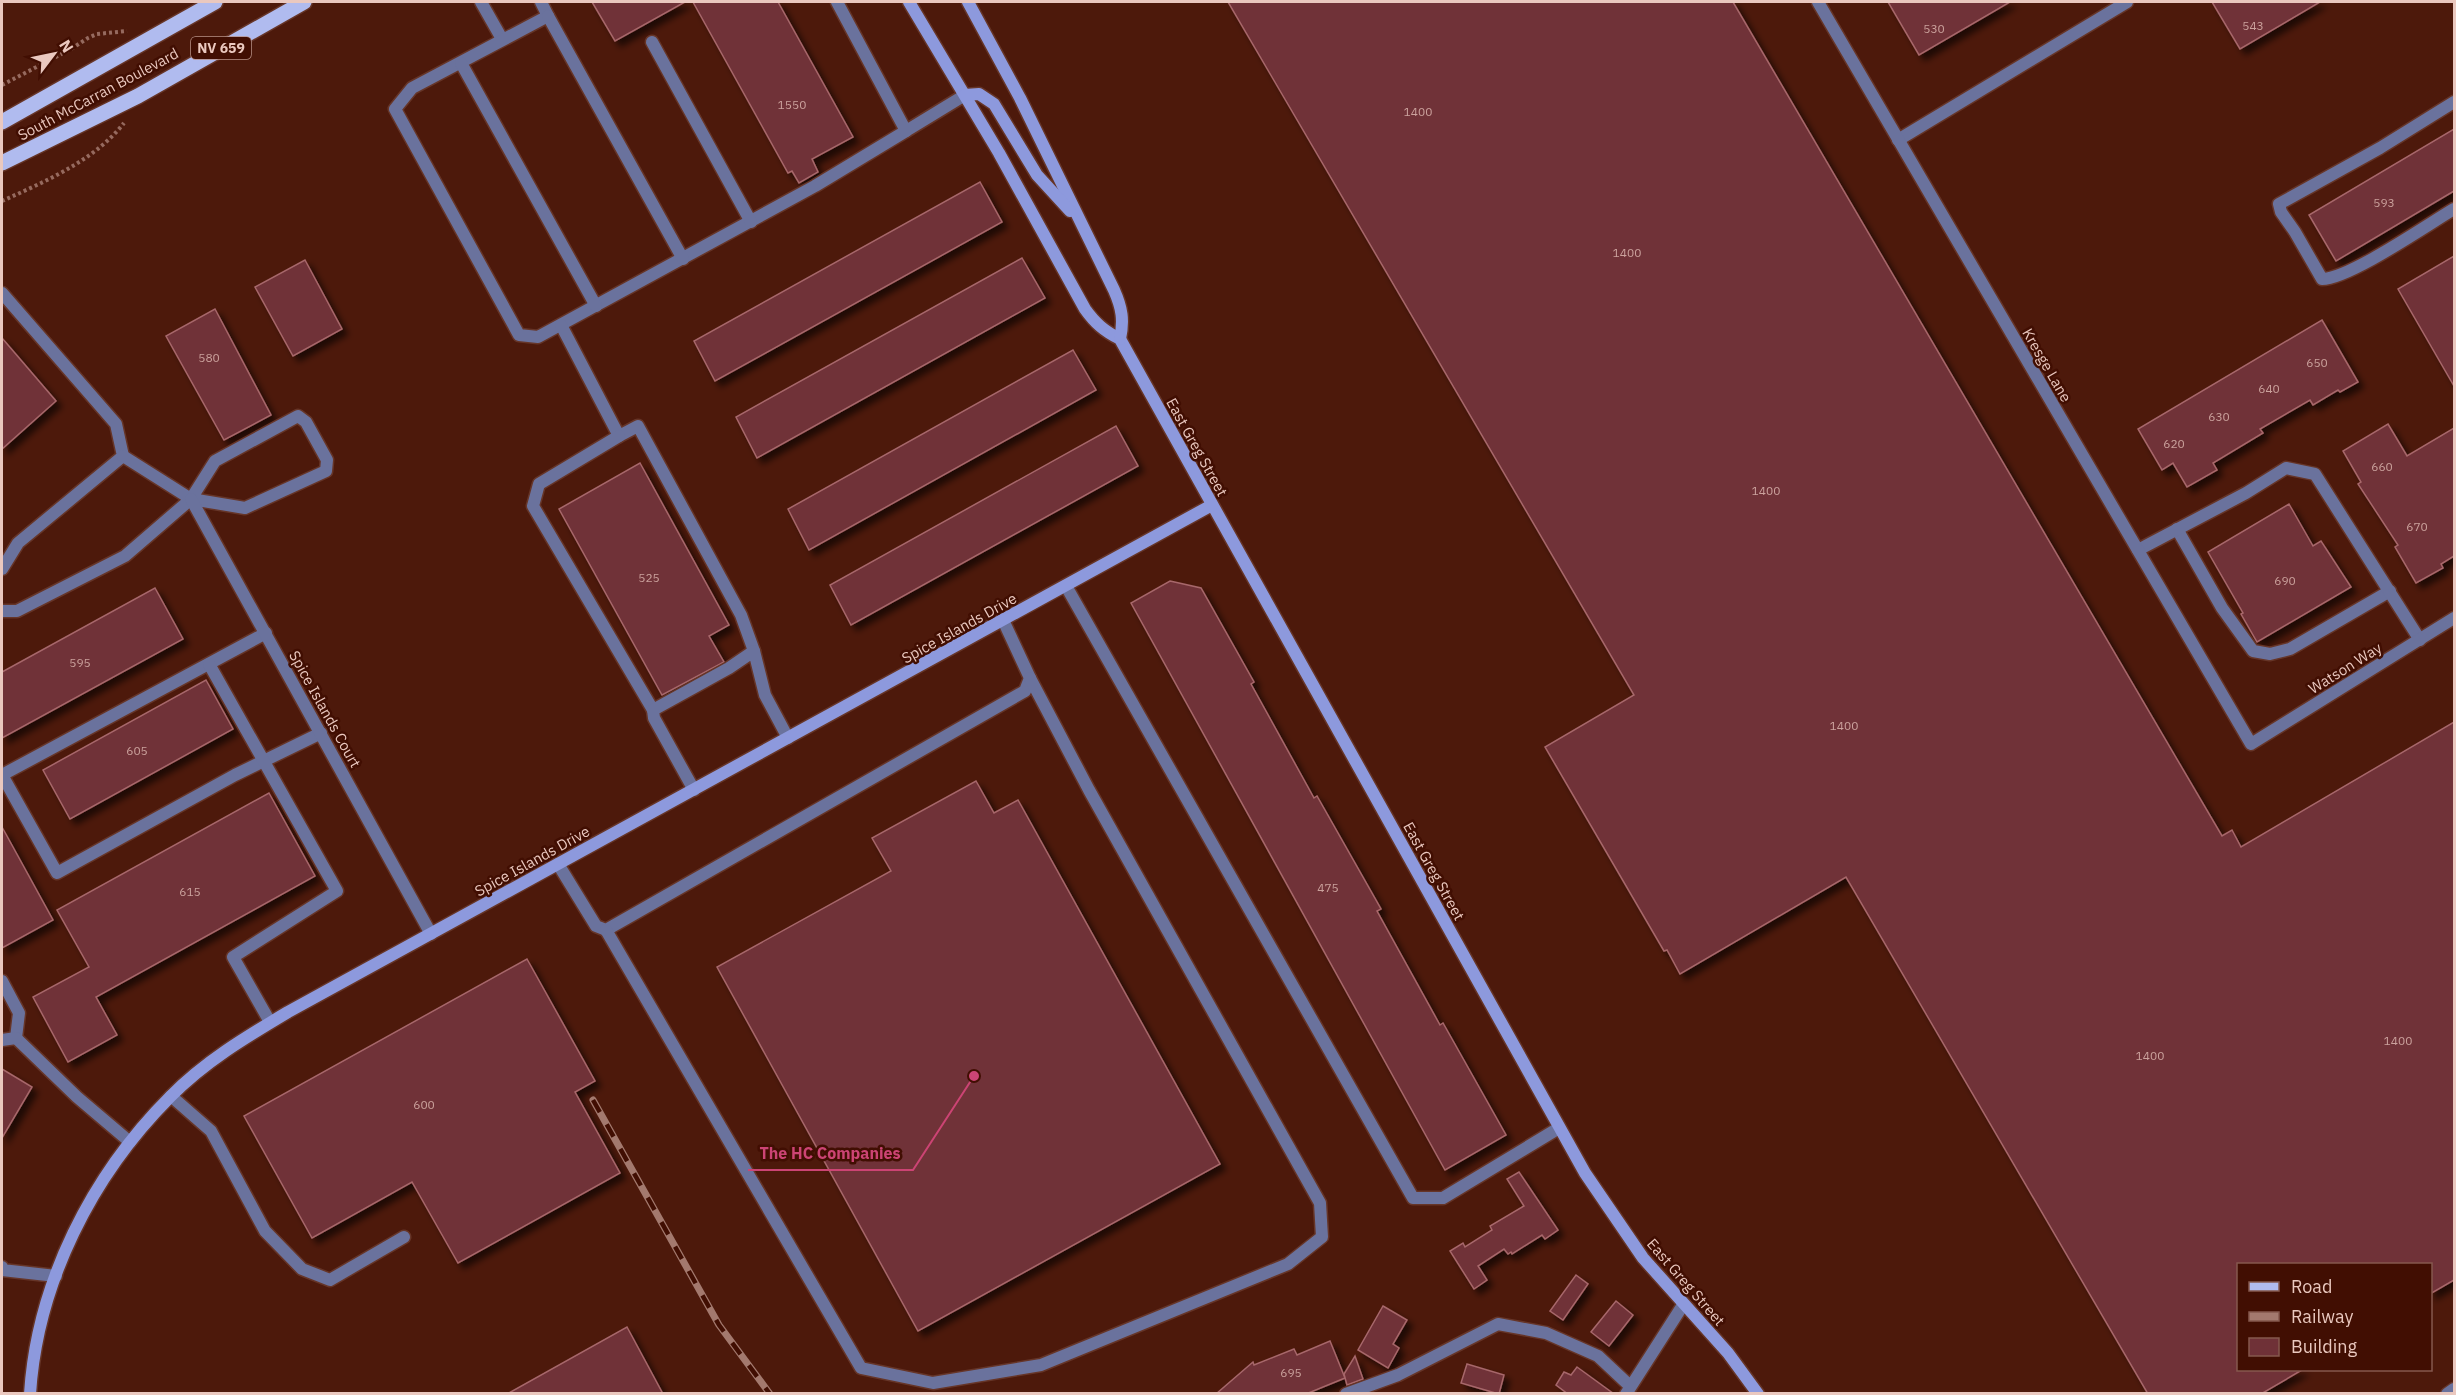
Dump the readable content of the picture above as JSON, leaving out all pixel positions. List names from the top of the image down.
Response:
{
  "streets": {
    "main road": [
      "NV 659",
      "South McCarran Boulevard",
      "East Greg Street",
      "Spice Islands Drive"
    ],
    "street": ["Kresge Lane", "Watson Way", "Spice Islands Court"]
  },
  "crossings": [
    ["Kresge Lane", "Watson Way"],
    ["East Greg Street", "Spice Islands Drive"],
    ["Spice Islands Drive", "Spice Islands Court"]
  ],
  "places": ["The HC Companies"],
  "house_numbers": [
    "543",
    "530",
    "1550",
    "1400",
    "593",
    "1400",
    "580",
    "650",
    "640",
    "630",
    "620",
    "660",
    "1400",
    "670",
    "525",
    "690",
    "595",
    "1400",
    "605",
    "475",
    "615",
    "1400",
    "1400",
    "600",
    "695"
  ],
  "legend": ["Road", "Railway", "Building"],
  "north": "top right"
}
